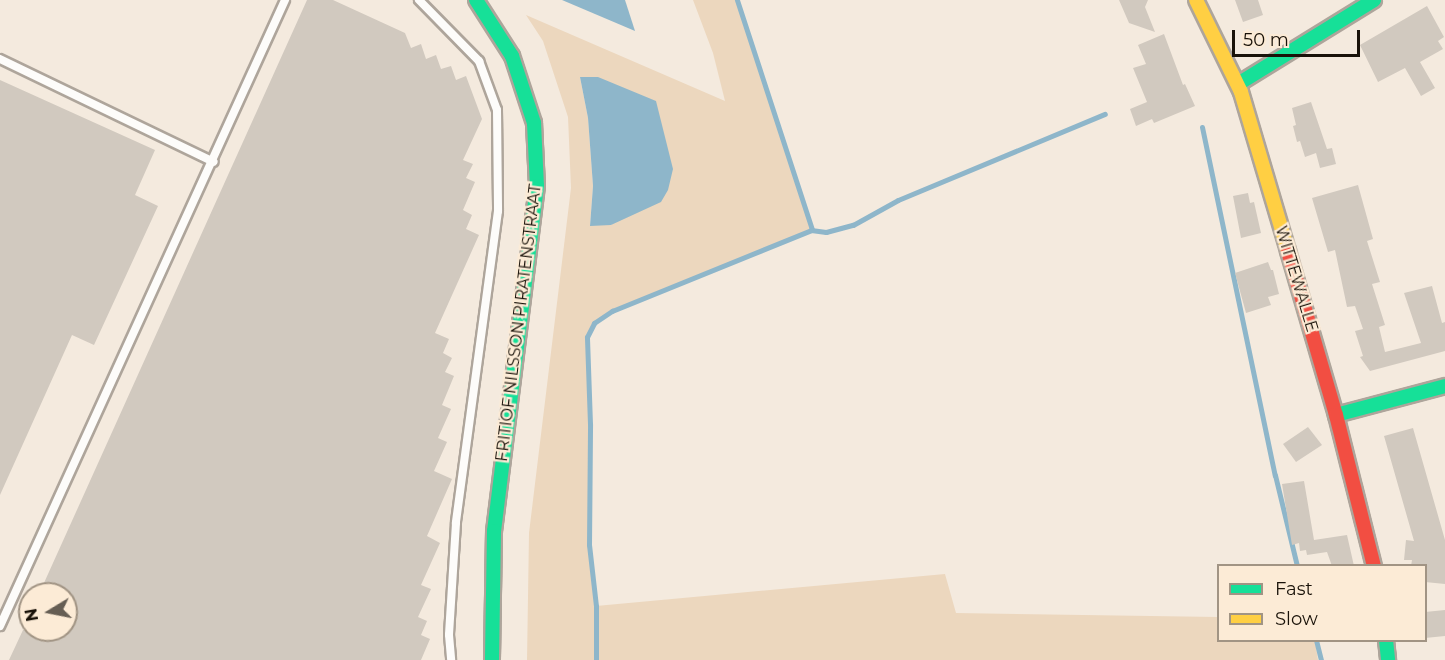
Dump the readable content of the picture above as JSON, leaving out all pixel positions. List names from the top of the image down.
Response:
{
  "streets": {
    "street": ["WITTEWALLE", "FRITIOF NILSSON PIRATENSTRAAT"]
  },
  "legend": ["Fast", "Slow"],
  "scale_bar": "50 m",
  "north": "left"
}
